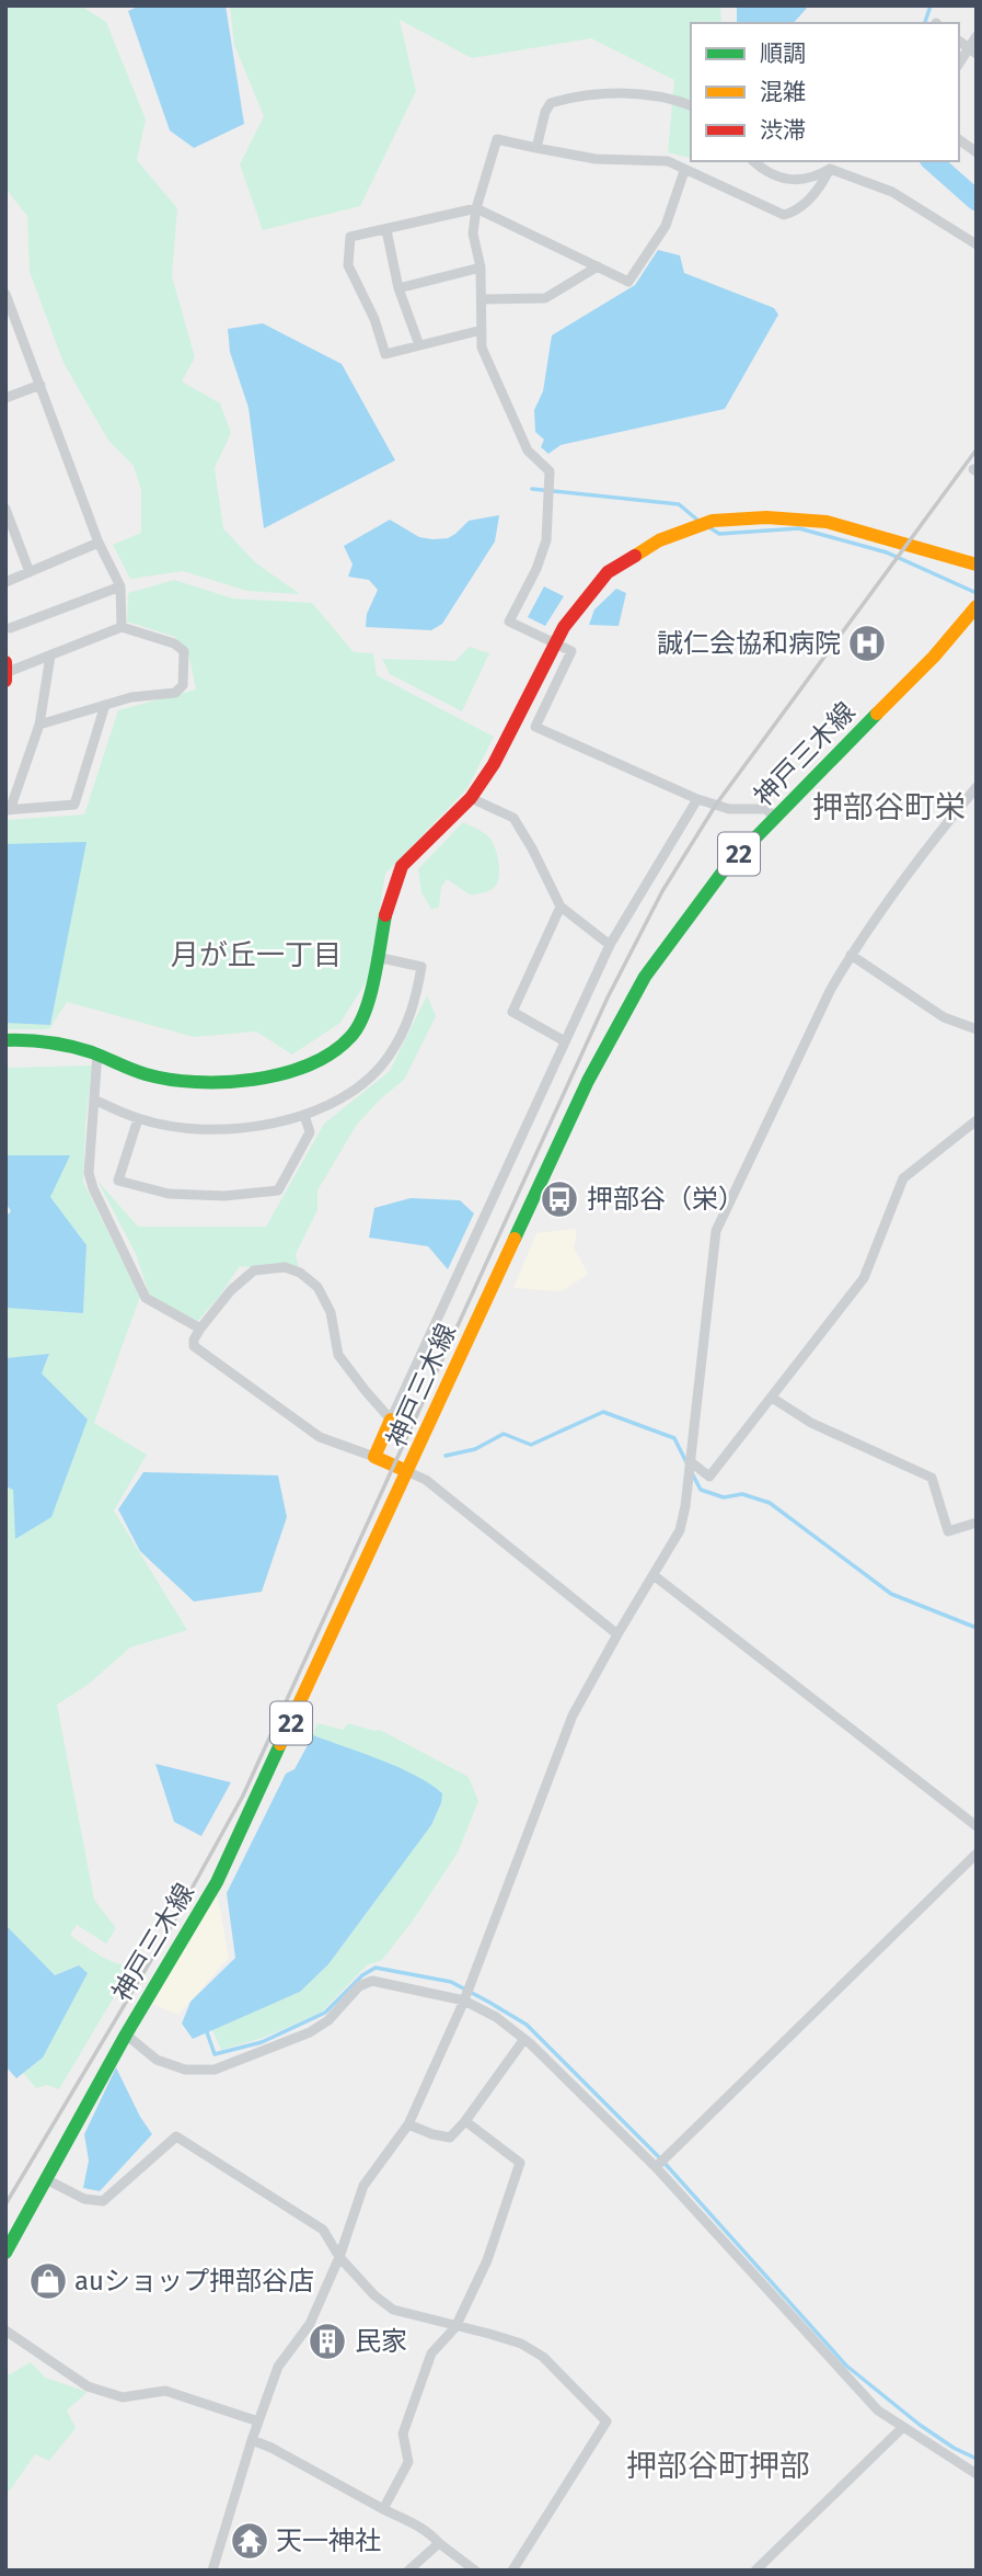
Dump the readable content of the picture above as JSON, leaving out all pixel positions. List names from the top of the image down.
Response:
{
  "streets": {
    "main road": ["神戸三木線", "22"]
  },
  "districts": ["押部谷町栄", "月が丘一丁目", "押部谷町押部"],
  "places": {
    "hospital": ["誠仁会協和病院"],
    "bus stop": ["押部谷（栄）"],
    "shop": ["auショップ押部谷店"],
    "building": ["民家"],
    "temple": ["天一神社"]
  },
  "legend": ["順調", "混雑", "渋滞"]
}
